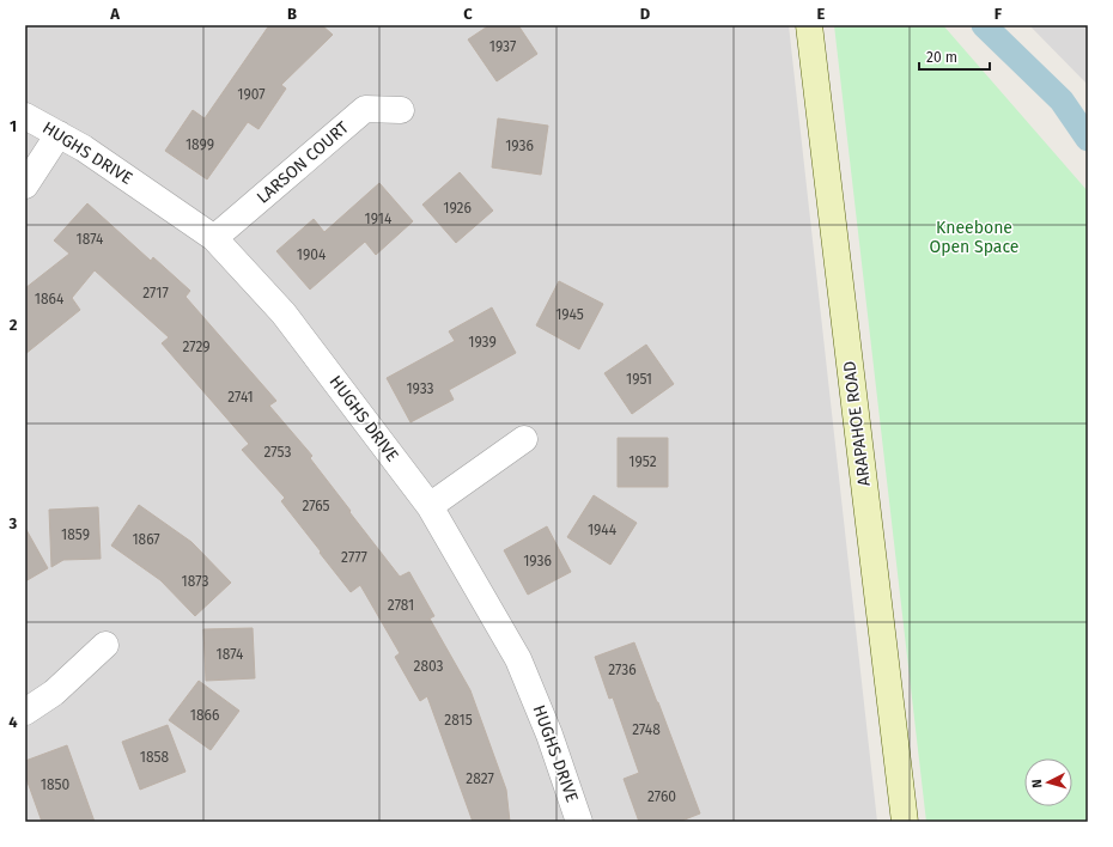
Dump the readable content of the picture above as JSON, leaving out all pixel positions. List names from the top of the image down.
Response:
{
  "streets": {
    "main road": ["ARAPAHOE ROAD"],
    "street": ["HUGHS DRIVE", "LARSON COURT"]
  },
  "crossings": [
    ["HUGHS DRIVE", "LARSON COURT"]
  ],
  "parks": ["Kneebone Open Space"],
  "house_numbers": [
    "1937",
    "1907",
    "1899",
    "1936",
    "1926",
    "1914",
    "1874",
    "1904",
    "2717",
    "1864",
    "1945",
    "1939",
    "2729",
    "1951",
    "1933",
    "2741",
    "2753",
    "1952",
    "2765",
    "1944",
    "1859",
    "1867",
    "2777",
    "1936",
    "1873",
    "2781",
    "1874",
    "2803",
    "2736",
    "1866",
    "2815",
    "2748",
    "1858",
    "2827",
    "1850",
    "2760"
  ],
  "scale_bar": "20 m",
  "north": "left",
  "grid": {
    "columns": [
      "A",
      "B",
      "C",
      "D",
      "E",
      "F"
    ],
    "rows": [
      "1",
      "2",
      "3",
      "4"
    ]
  }
}
